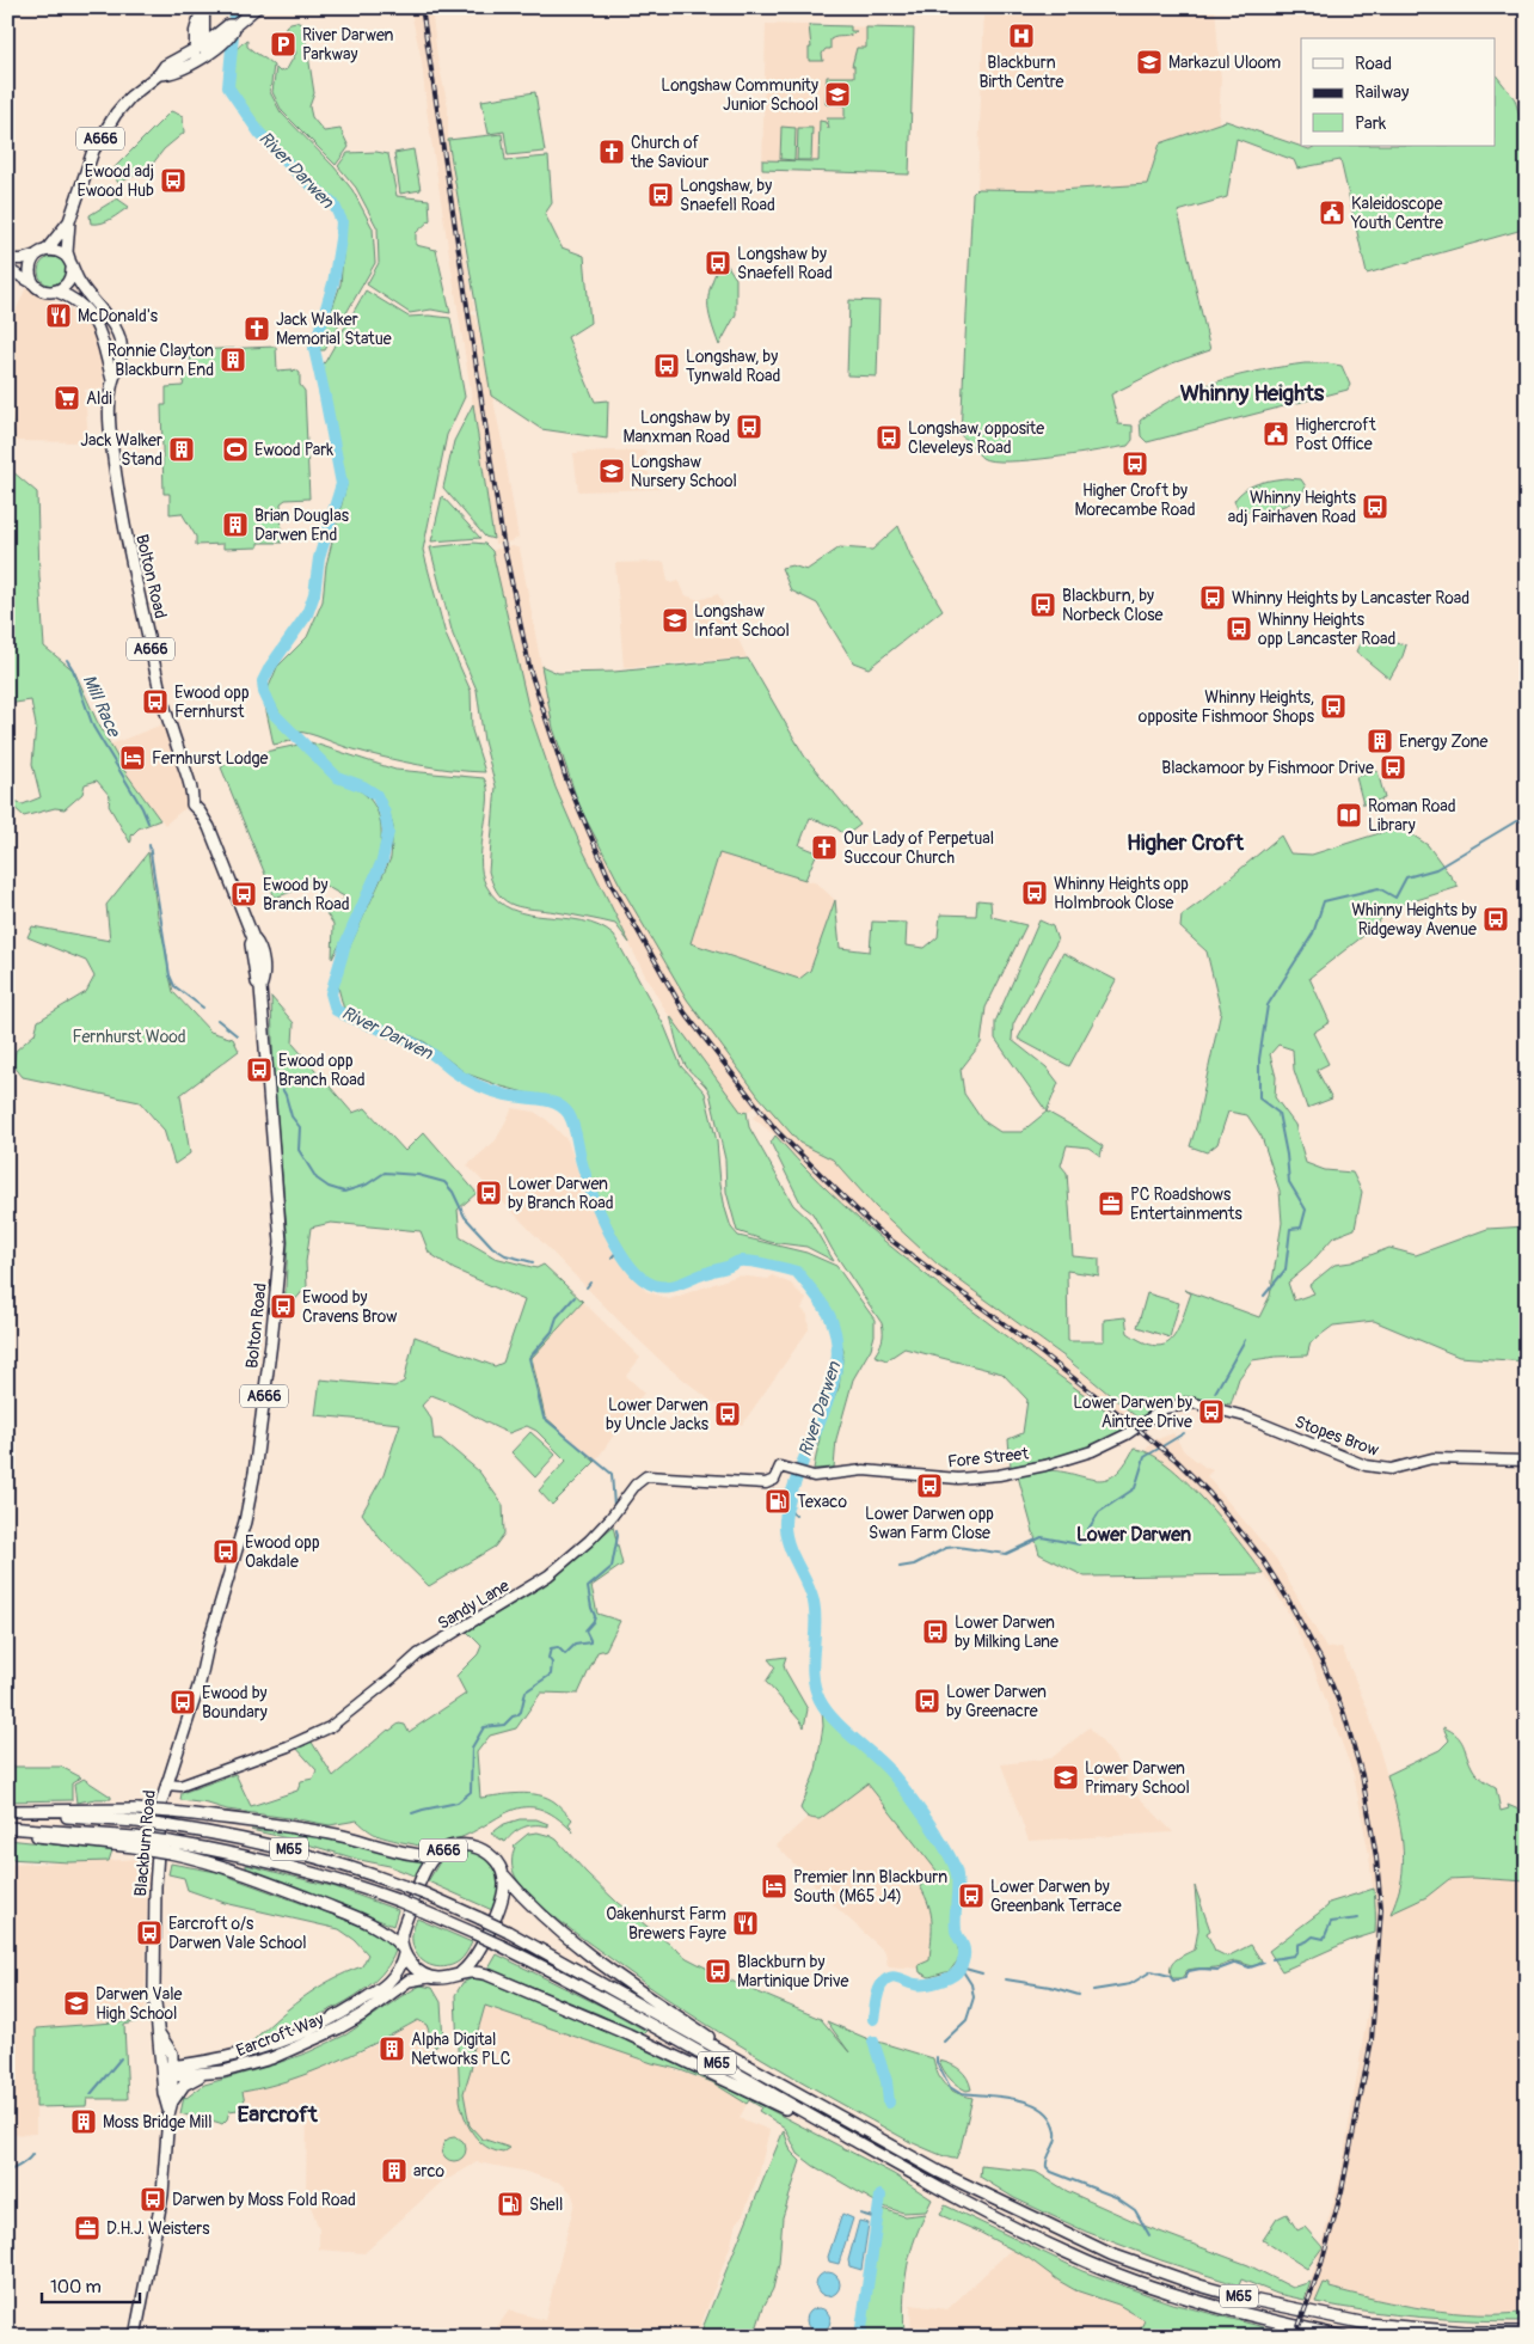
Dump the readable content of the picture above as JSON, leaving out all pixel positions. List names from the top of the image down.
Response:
{
  "streets": {
    "highway": [
      "A666",
      "Bolton Road",
      "Blackburn Road",
      "M65",
      "Earcroft Way"
    ],
    "main road": ["Stopes Brow", "Fore Street", "Sandy Lane"]
  },
  "crossings": [
    ["A666", "Bolton Road"],
    ["A666", "M65"],
    ["A666", "Earcroft Way"],
    ["Bolton Road", "Blackburn Road"],
    ["Stopes Brow", "Fore Street"],
    ["Fore Street", "Sandy Lane"],
    ["Sandy Lane", "Blackburn Road"],
    ["Blackburn Road", "Earcroft Way"],
    ["M65", "Earcroft Way"]
  ],
  "districts": [
    "Whinny Heights",
    "Higher Croft",
    "Lower Darwen",
    "Earcroft"
  ],
  "water": ["River Darwen", "Mill Race"],
  "parks": ["Fernhurst Wood"],
  "places": {
    "hospital": ["Blackburn Birth Centre"],
    "parking": ["River Darwen Parkway"],
    "school or university": [
      "Markazul Uloom",
      "Longshaw Community Junior School",
      "Longshaw Nursery School",
      "Longshaw Infant School",
      "Lower Darwen Primary School",
      "Darwen Vale High School"
    ],
    "church": ["Church of the Saviour", "Jack Walker Memorial Statue", "Our Lady of Perpetual Succour Church"],
    "bus stop": [
      "Ewood adj Ewood Hub",
      "Longshaw, by Snaefell Road",
      "Longshaw by Snaefell Road",
      "Longshaw, by Tynwald Road",
      "Longshaw by Manxman Road",
      "Longshaw, opposite Cleveleys Road",
      "Higher Croft by Morecambe Road",
      "Whinny Heights adj Fairhaven Road",
      "Whinny Heights by Lancaster Road",
      "Blackburn, by Norbeck Close",
      "Whinny Heights opp Lancaster Road",
      "Ewood opp Fernhurst",
      "Whinny Heights, opposite Fishmoor Shops",
      "Blackamoor by Fishmoor Drive",
      "Whinny Heights opp Holmbrook Close",
      "Ewood by Branch Road",
      "Whinny Heights by Ridgeway Avenue",
      "Ewood opp Branch Road",
      "Lower Darwen by Branch Road",
      "Ewood by Cravens Brow",
      "Lower Darwen by Aintree Drive",
      "Lower Darwen by Uncle Jacks",
      "Lower Darwen opp Swan Farm Close",
      "Ewood opp Oakdale",
      "Lower Darwen by Milking Lane",
      "Lower Darwen by Greenacre",
      "Ewood by Boundary",
      "Lower Darwen by Greenbank Terrace",
      "Earcroft o/s Darwen Vale School",
      "Blackburn by Martinique Drive",
      "Darwen by Moss Fold Road"
    ],
    "public building": ["Kaleidoscope Youth Centre", "Highercroft Post Office"],
    "restaurant": ["McDonald's", "Oakenhurst Farm Brewers Fayre"],
    "building": [
      "Ronnie Clayton Blackburn End",
      "Jack Walker Stand",
      "Brian Douglas Darwen End",
      "Energy Zone",
      "Alpha Digital Networks PLC",
      "Moss Bridge Mill",
      "arco"
    ],
    "supermarket": ["Aldi"],
    "sports": ["Ewood Park"],
    "hotel": ["Fernhurst Lodge", "Premier Inn Blackburn South (M65 J4)"],
    "library": ["Roman Road Library"],
    "office": ["PC Roadshows Entertainments", "D.H.J. Weisters"],
    "fuel station": ["Texaco", "Shell"]
  },
  "legend": ["Road", "Railway", "Park"],
  "scale_bar": "100 m"
}
